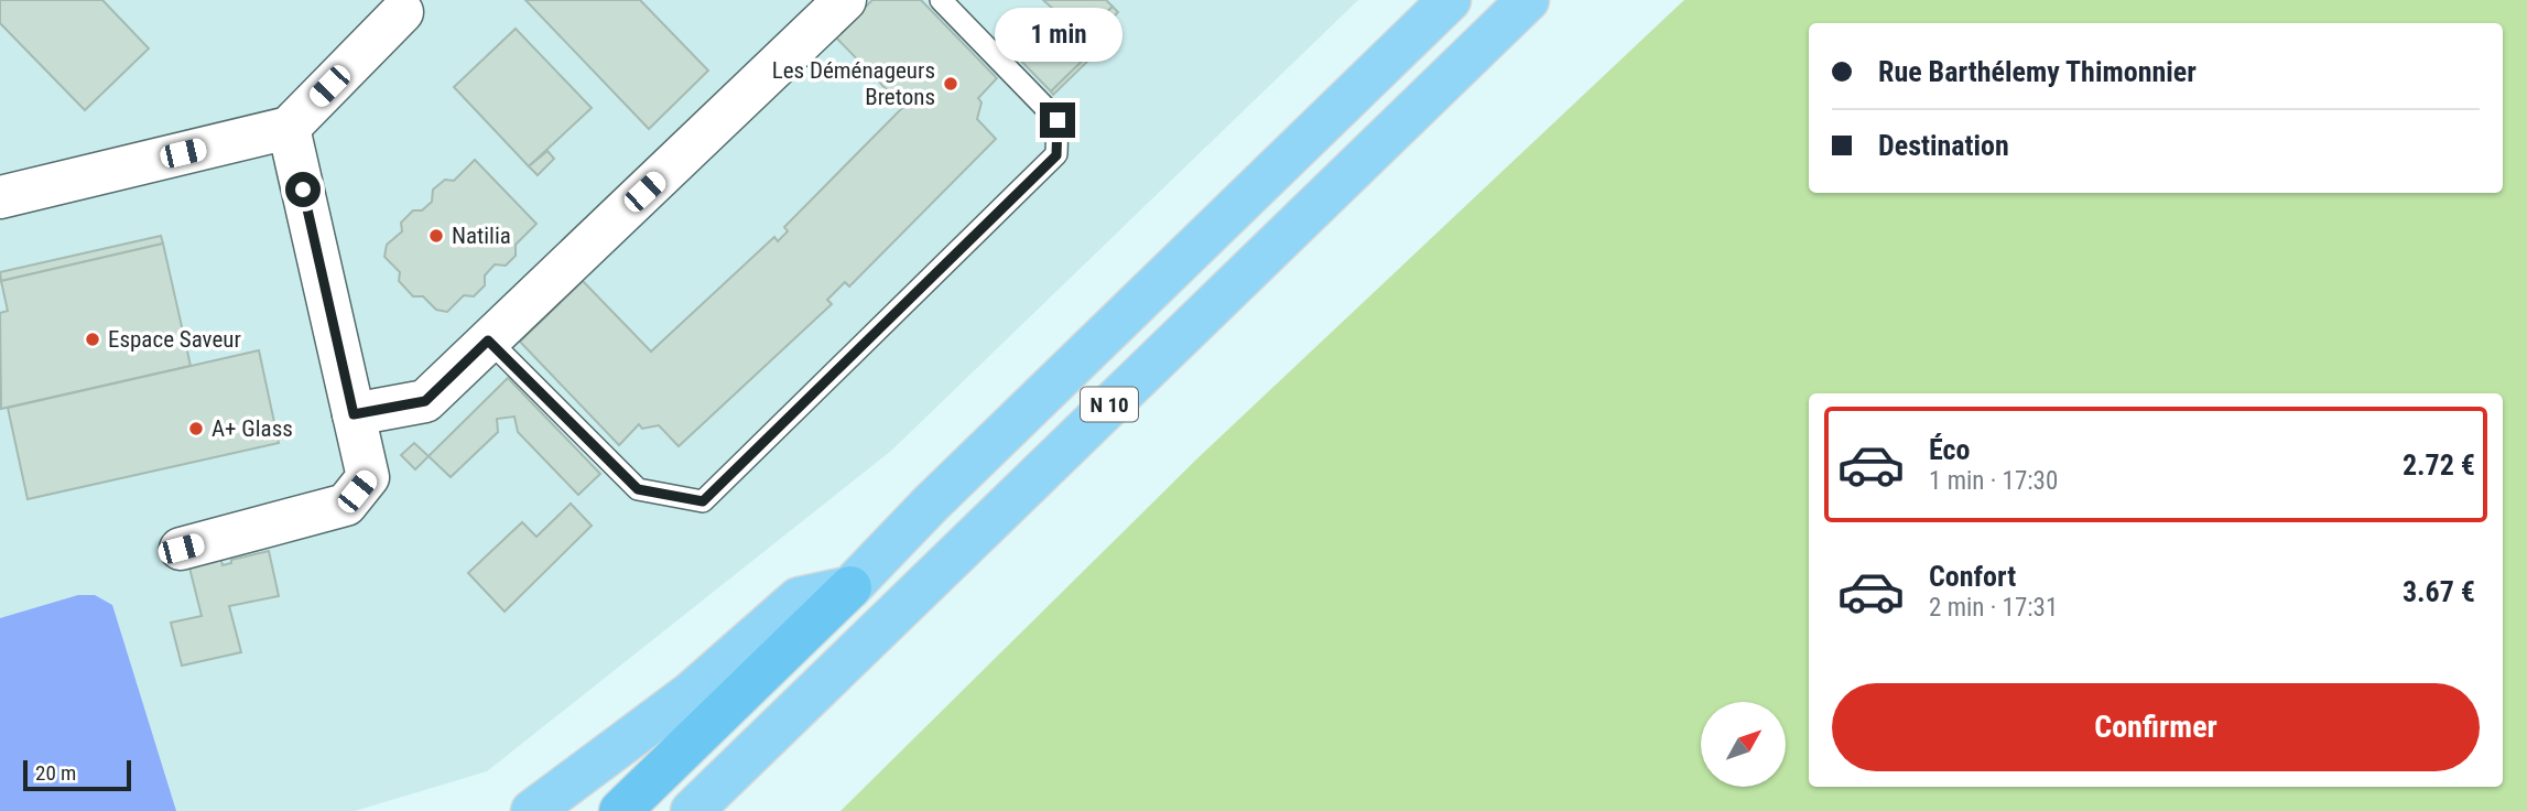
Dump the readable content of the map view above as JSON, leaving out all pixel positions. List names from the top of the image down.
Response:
{
  "streets": {
    "highway": ["N 10"]
  },
  "places": [
    "Les Déménageurs Bretons",
    "Natilia",
    "Espace Saveur",
    "A+ Glass"
  ],
  "scale_bar": "20 m",
  "north": "top right",
  "page": {
    "bubble": "1 min",
    "banner": ["Rue Barthélemy Thimonnier", "Destination"],
    "list": [
      {
        "name": "Éco",
        "note": "1 min · 17:30",
        "value": "2.72 €"
      },
      {
        "name": "Confort",
        "note": "2 min · 17:31",
        "value": "3.67 €"
      }
    ],
    "buttons": "Confirmer",
    "scale": "20 m"
  }
}
